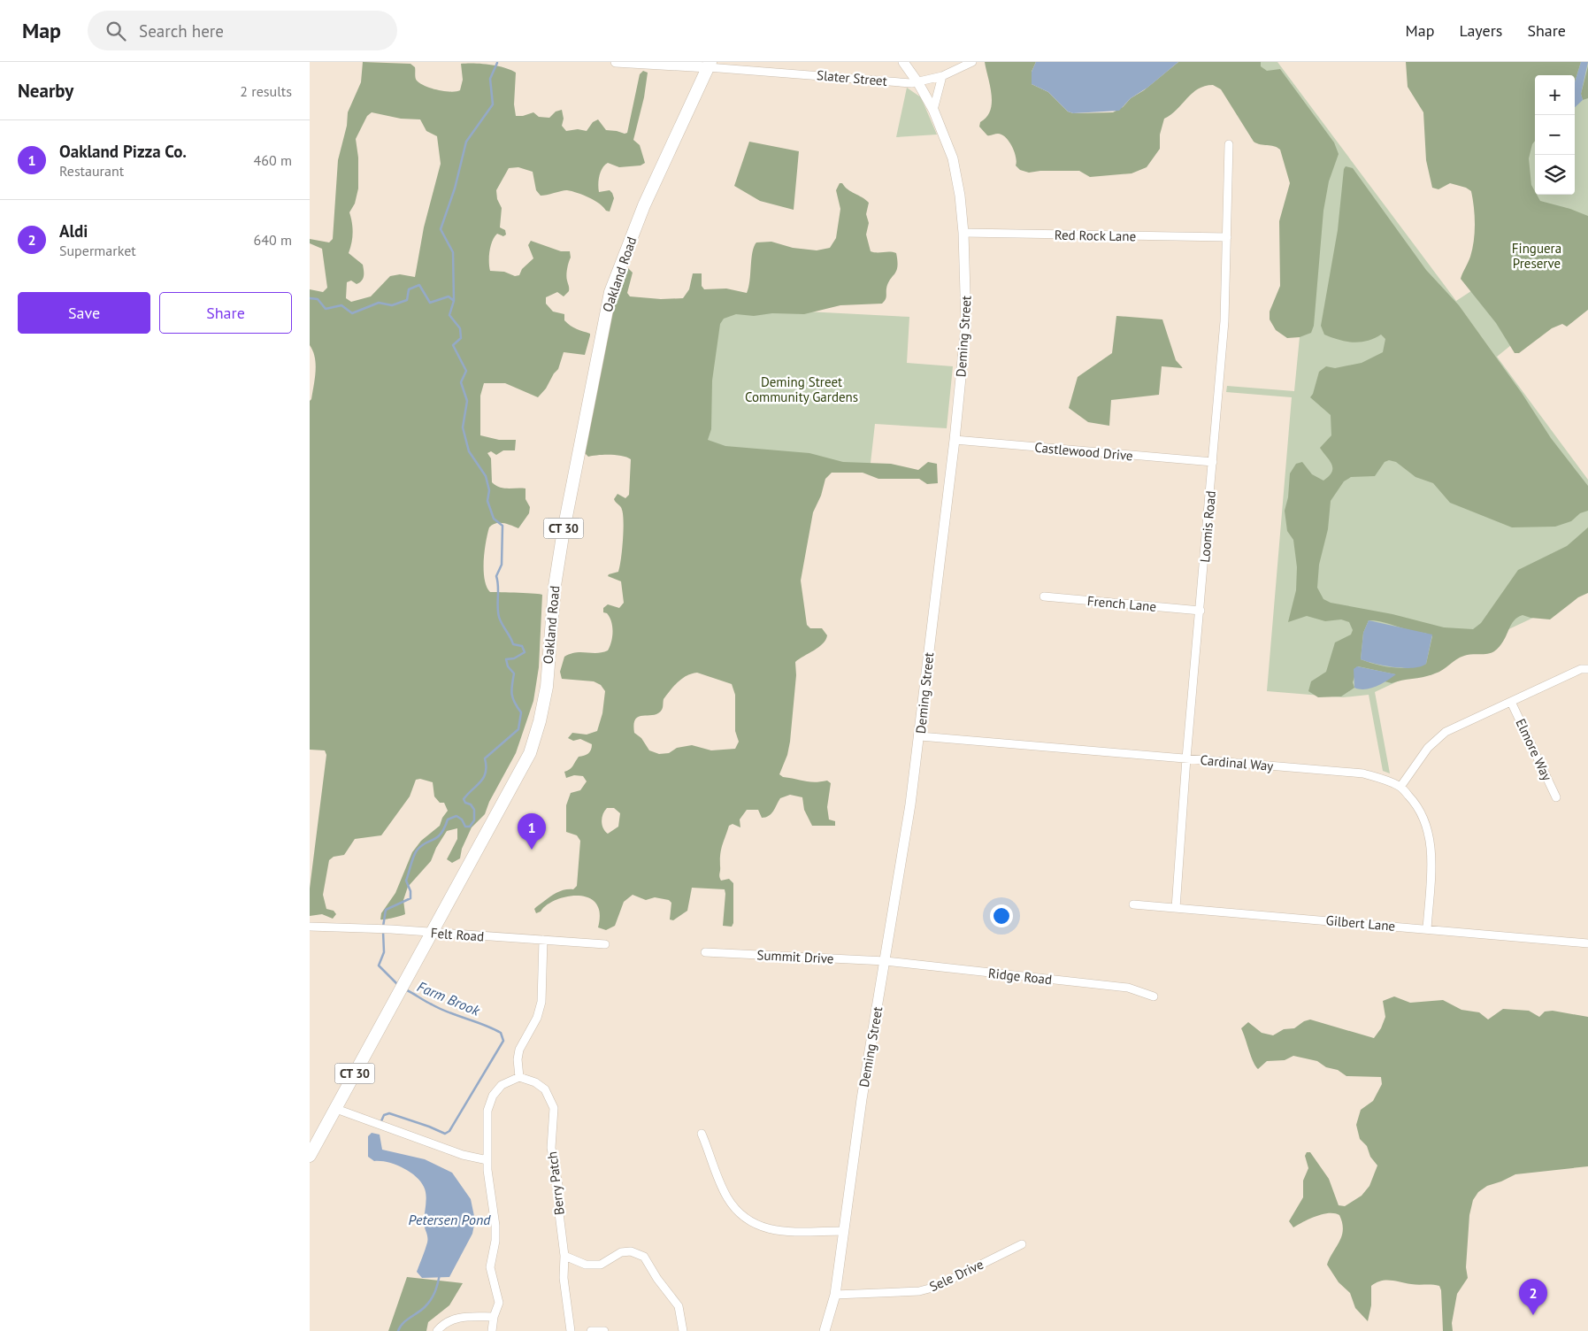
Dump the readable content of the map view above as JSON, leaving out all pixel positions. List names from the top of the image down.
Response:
{
  "streets": {
    "main road": ["Oakland Road", "CT 30"],
    "street": [
      "Slater Street",
      "Red Rock Lane",
      "Deming Street",
      "Castlewood Drive",
      "Loomis Road",
      "French Lane",
      "Elmore Way",
      "Cardinal Way",
      "Gilbert Lane",
      "Felt Road",
      "Summit Drive",
      "Ridge Road",
      "Berry Patch",
      "Sele Drive"
    ]
  },
  "crossings": [
    ["Slater Street", "Oakland Road"],
    ["Slater Street", "Deming Street"],
    ["Red Rock Lane", "Deming Street"],
    ["Red Rock Lane", "Loomis Road"],
    ["Oakland Road", "Felt Road"],
    ["Deming Street", "Castlewood Drive"],
    ["Deming Street", "Cardinal Way"],
    ["Deming Street", "Summit Drive"],
    ["Deming Street", "Ridge Road"],
    ["Deming Street", "Sele Drive"],
    ["Castlewood Drive", "Loomis Road"],
    ["Loomis Road", "French Lane"],
    ["Loomis Road", "Cardinal Way"],
    ["Loomis Road", "Gilbert Lane"],
    ["Cardinal Way", "Gilbert Lane"],
    ["Summit Drive", "Ridge Road"]
  ],
  "water": ["Farm Brook", "Petersen Pond"],
  "parks": ["Finguera Preserve", "Deming Street Community Gardens"],
  "page": {
    "header": "Map",
    "search": "Search here",
    "nav": ["Map", "Layers", "Share"],
    "heading": ["Nearby", "2 results"],
    "map_buttons": ["+", "−"],
    "list": [
      {
        "mark": "1",
        "name": "Oakland Pizza Co.",
        "note": "Restaurant",
        "value": "460 m"
      },
      {
        "mark": "2",
        "name": "Aldi",
        "note": "Supermarket",
        "value": "640 m"
      }
    ],
    "buttons": ["Save", "Share"],
    "pins": ["1", "2"]
  }
}
